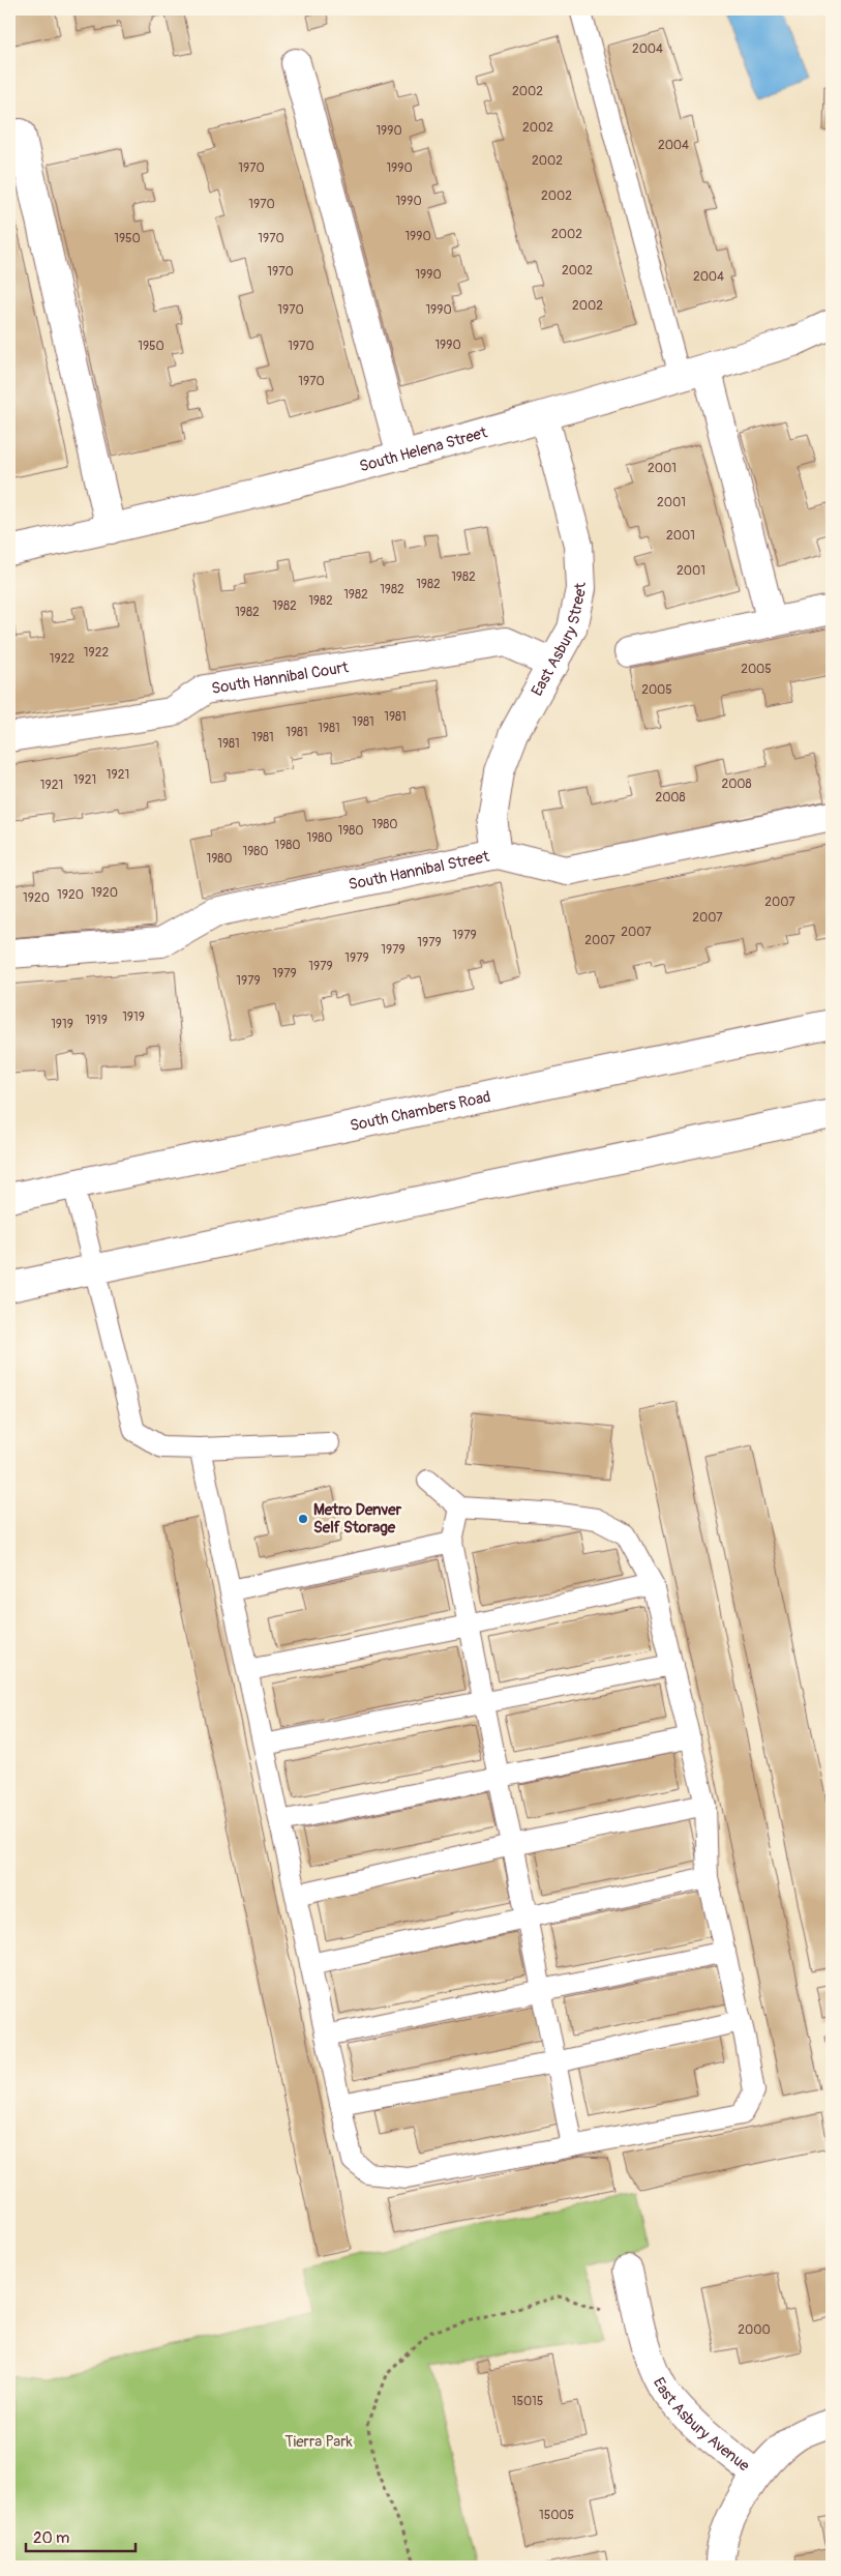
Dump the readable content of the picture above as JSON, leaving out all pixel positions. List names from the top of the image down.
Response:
{
  "streets": {
    "street": [
      "South Helena Street",
      "East Asbury Street",
      "South Hannibal Court",
      "South Hannibal Street",
      "South Chambers Road",
      "East Asbury Avenue"
    ]
  },
  "crossings": [
    ["South Helena Street", "East Asbury Street"],
    ["East Asbury Street", "South Hannibal Court"],
    ["East Asbury Street", "South Hannibal Street"]
  ],
  "parks": ["Tierra Park"],
  "places": ["Metro Denver Self Storage"],
  "house_numbers": [
    "2004",
    "2002",
    "2002",
    "1990",
    "2004",
    "2002",
    "1970",
    "1990",
    "2002",
    "1990",
    "1970",
    "2002",
    "1990",
    "1950",
    "1970",
    "2002",
    "1970",
    "1990",
    "2004",
    "2002",
    "1970",
    "1990",
    "1990",
    "1950",
    "1970",
    "1970",
    "2001",
    "2001",
    "2001",
    "2001",
    "1982",
    "1982",
    "1982",
    "1982",
    "1982",
    "1982",
    "1982",
    "1922",
    "1922",
    "2005",
    "2005",
    "1981",
    "1981",
    "1981",
    "1981",
    "1981",
    "1981",
    "1921",
    "1921",
    "2008",
    "1921",
    "2008",
    "1980",
    "1980",
    "1980",
    "1980",
    "1980",
    "1980",
    "1920",
    "1920",
    "1920",
    "2007",
    "2007",
    "2007",
    "1979",
    "2007",
    "1979",
    "1979",
    "1979",
    "1979",
    "1979",
    "1979",
    "1919",
    "1919",
    "1919",
    "2000",
    "15015",
    "15005"
  ],
  "scale_bar": "20 m"
}
